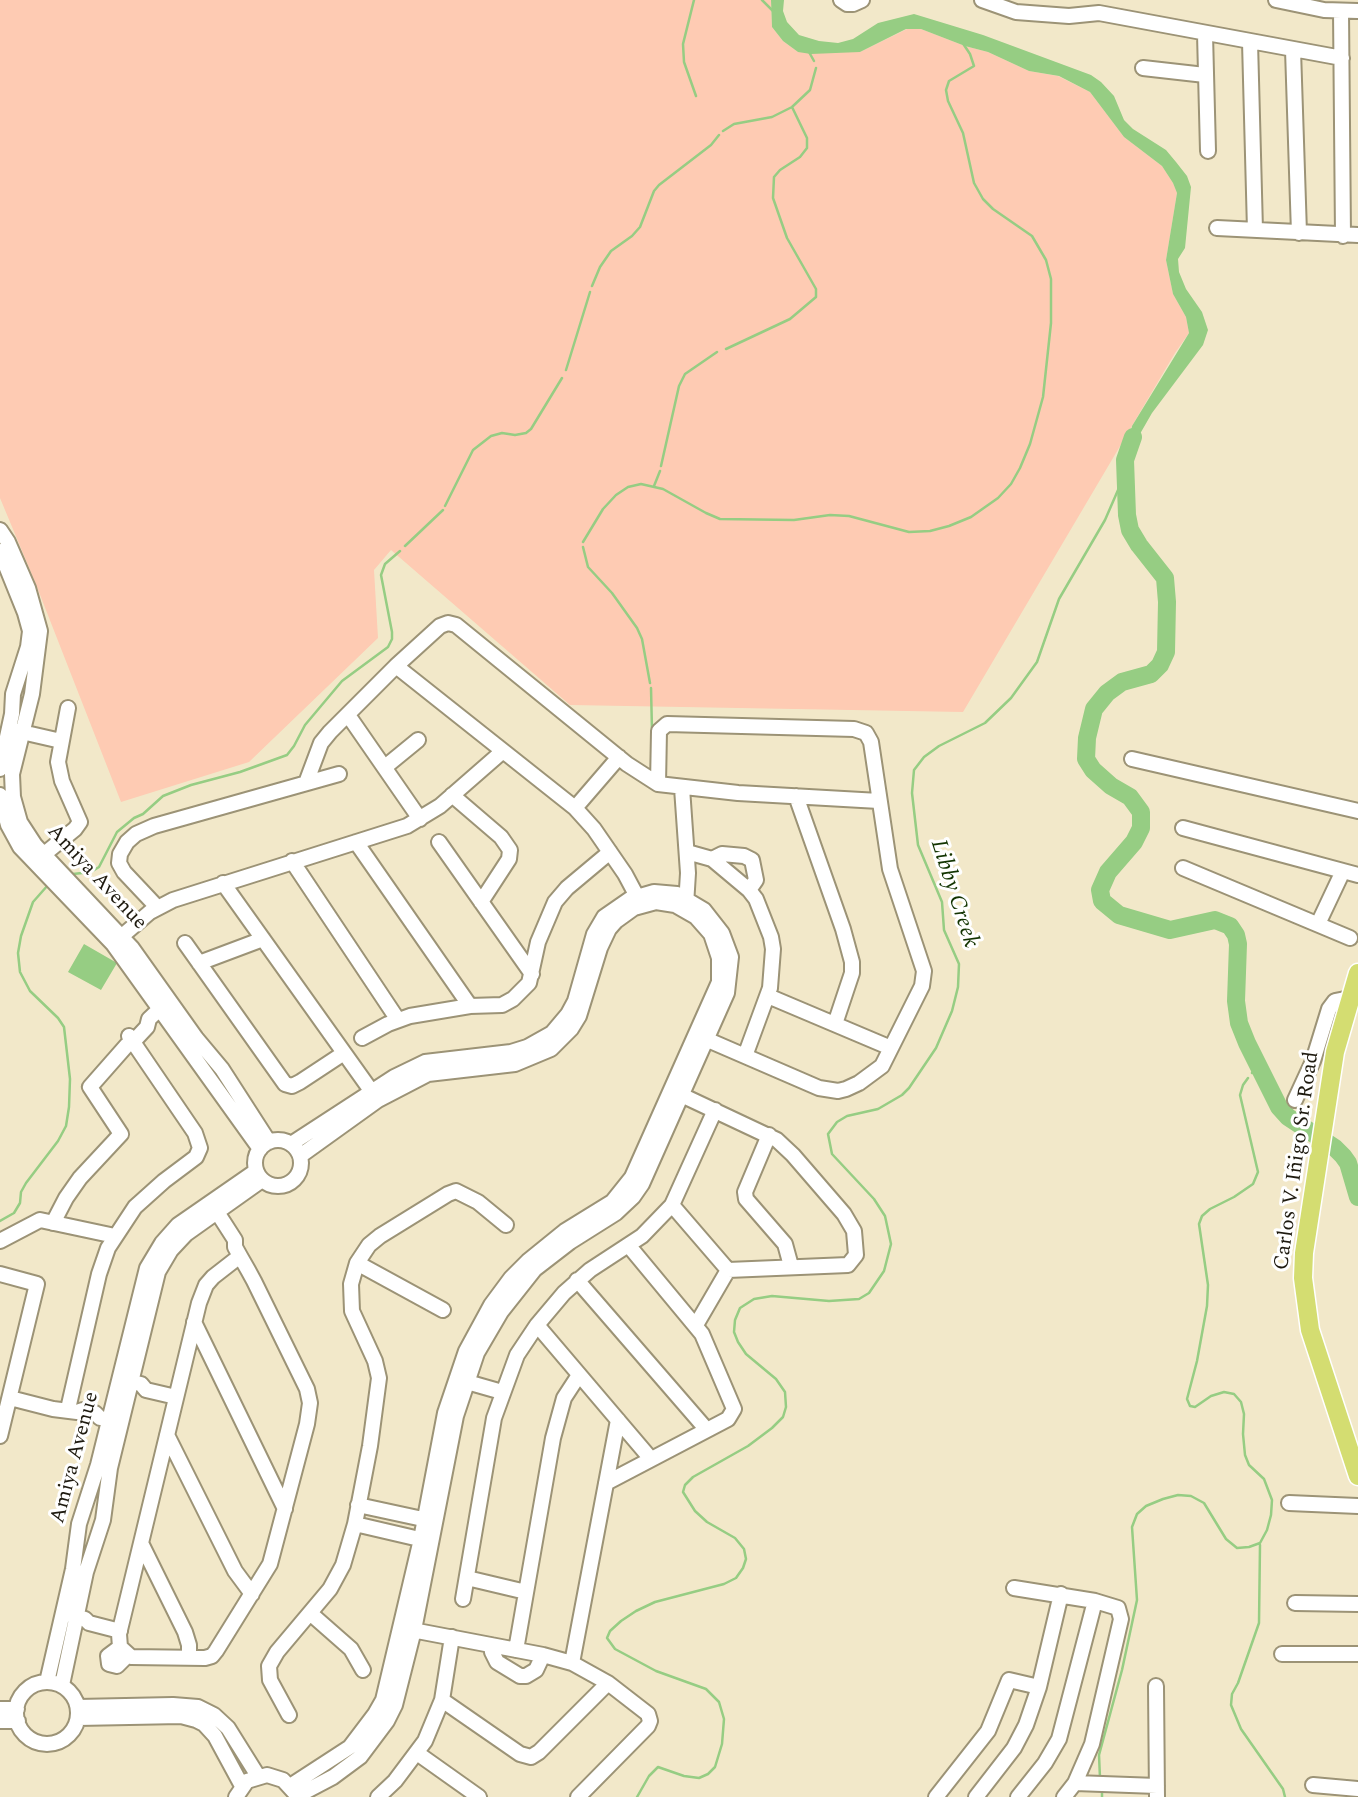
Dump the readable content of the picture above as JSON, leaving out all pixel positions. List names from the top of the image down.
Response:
{
  "streets": {
    "main road": ["Carlos V. Iñigo Sr. Road"],
    "street": ["Amiya Avenue"]
  },
  "water": ["Libby Creek"]
}
